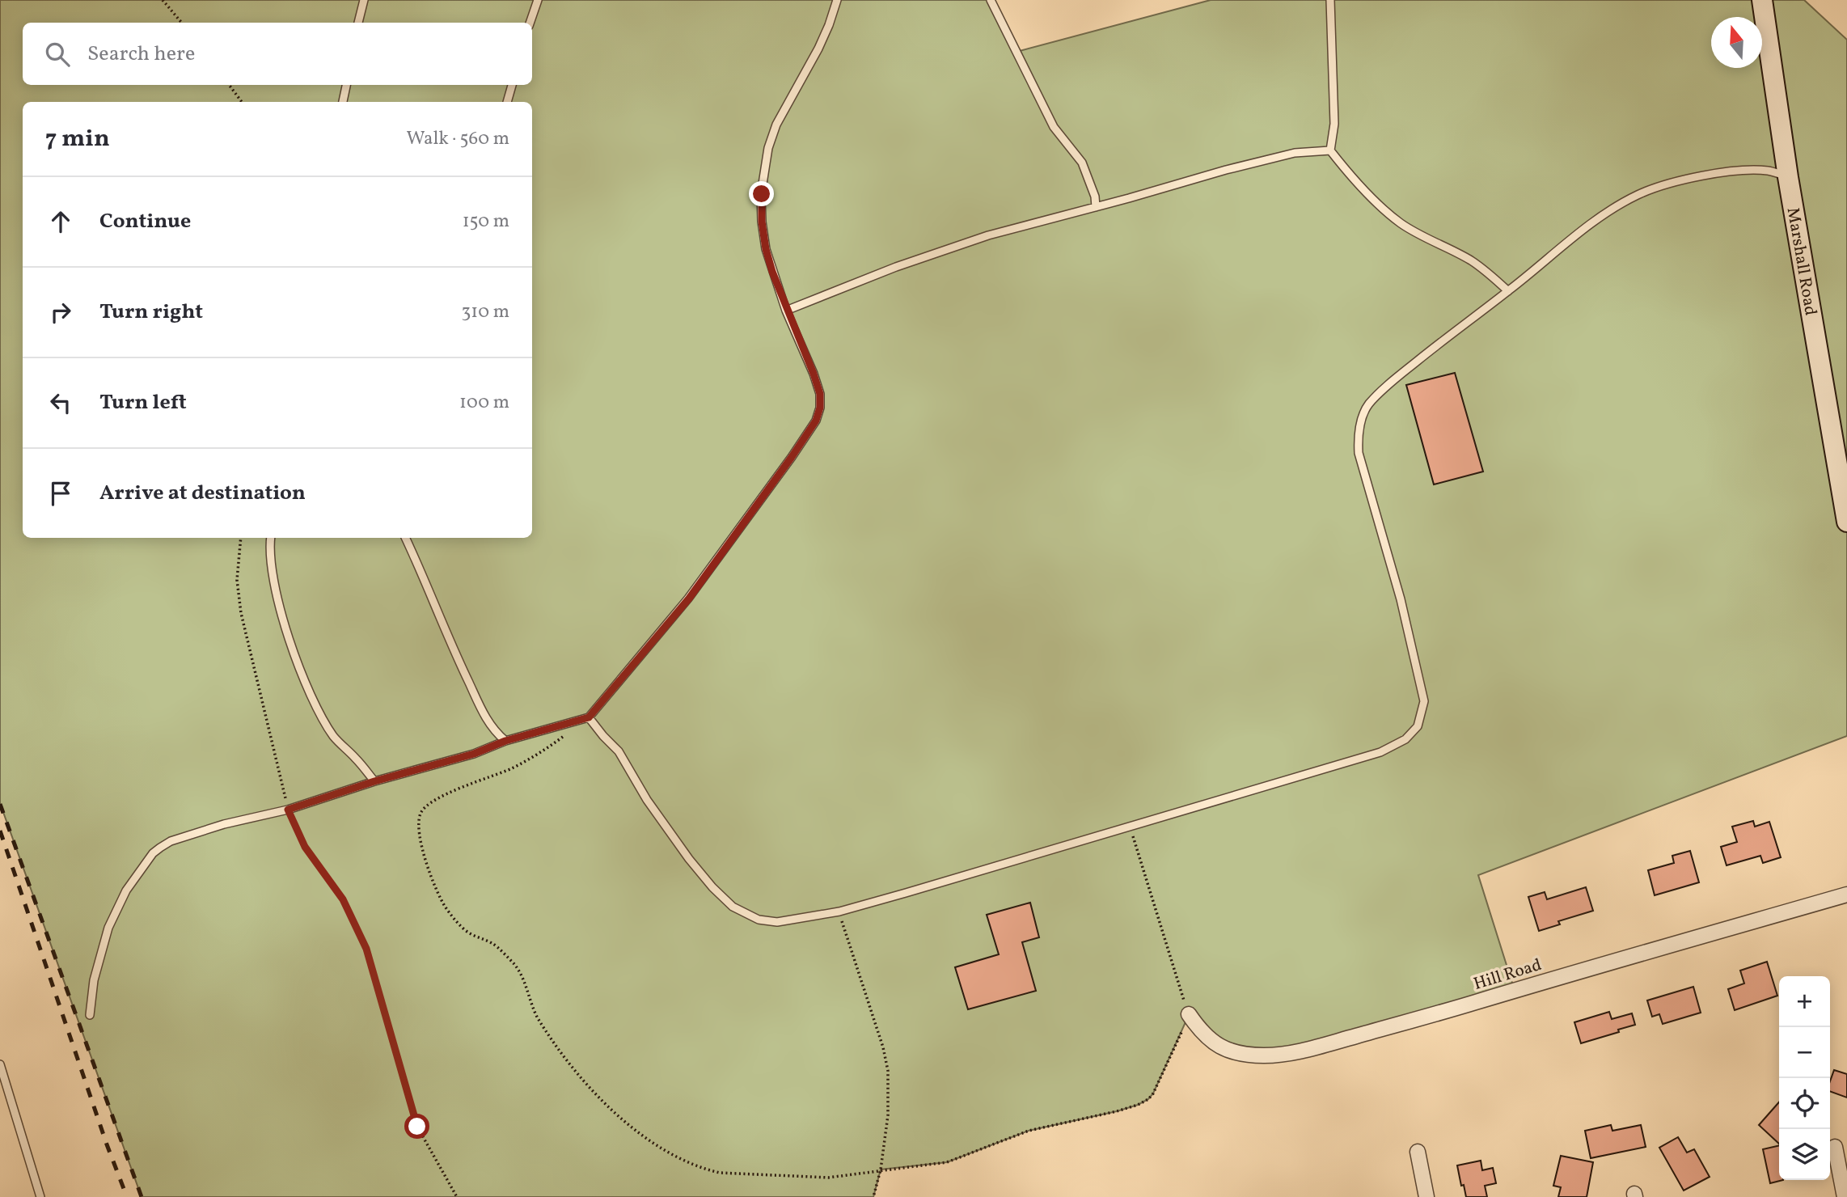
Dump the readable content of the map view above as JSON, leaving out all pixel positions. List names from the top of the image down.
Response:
{
  "streets": {
    "main road": ["Marshall Road"],
    "street": ["Hill Road"]
  },
  "north": "top",
  "page": {
    "search": "Search here",
    "heading": ["7 min", "Walk · 560 m"],
    "list": [
      ["Continue", "150 m"],
      ["Turn right", "310 m"],
      ["Turn left", "100 m"],
      "Arrive at destination"
    ],
    "map_buttons": ["+", "−"]
  }
}
